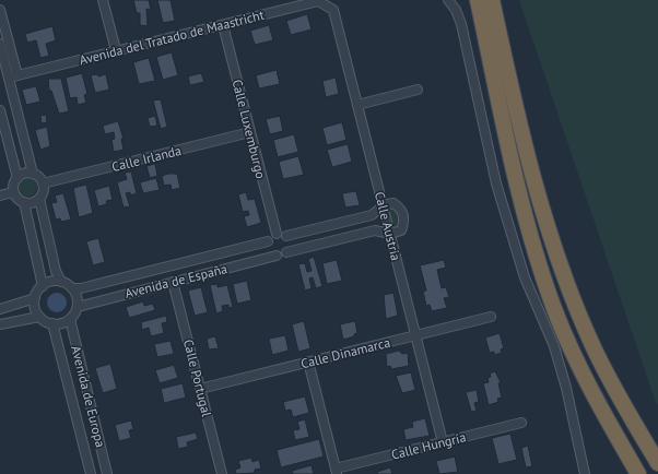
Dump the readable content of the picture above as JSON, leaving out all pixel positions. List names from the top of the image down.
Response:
{
  "streets": {
    "street": [
      "Avenida del Tratado de Maastricht",
      "Calle Luxemburgo",
      "Calle Irlanda",
      "Calle Austria",
      "Avenida de España",
      "Calle Dinamarca",
      "Calle Portugal",
      "Avenida de Europa",
      "Calle Hungría"
    ]
  },
  "crossings": [
    ["Avenida del Tratado de Maastricht", "Calle Luxemburgo"],
    ["Avenida del Tratado de Maastricht", "Calle Austria"],
    ["Calle Luxemburgo", "Calle Irlanda"],
    ["Calle Luxemburgo", "Avenida de España"],
    ["Calle Austria", "Calle Dinamarca"],
    ["Calle Austria", "Calle Hungría"],
    ["Avenida de España", "Calle Portugal"],
    ["Avenida de España", "Avenida de Europa"],
    ["Calle Dinamarca", "Calle Portugal"]
  ]
}
